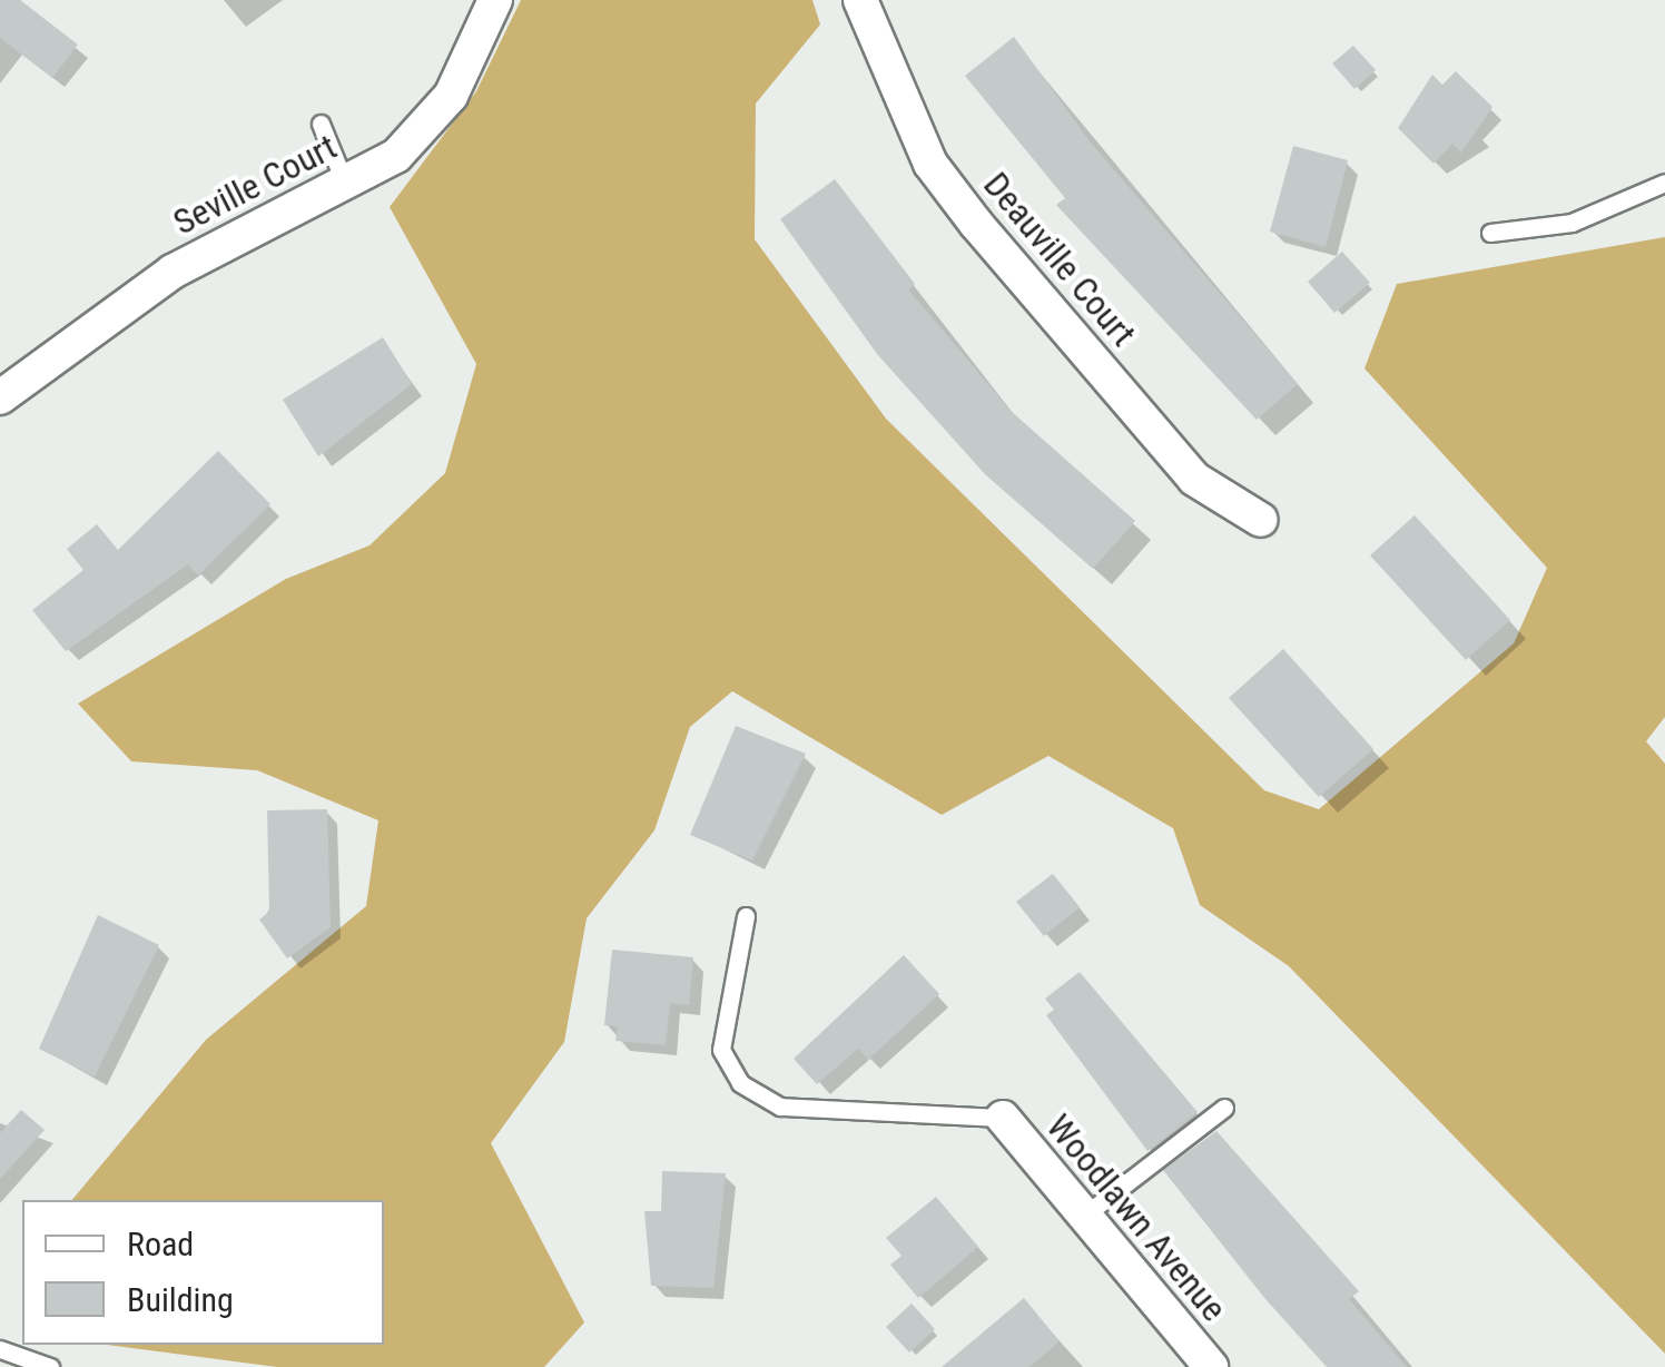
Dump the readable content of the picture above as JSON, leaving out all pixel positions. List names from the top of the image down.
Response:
{
  "streets": {
    "street": ["Seville Court", "Deauville Court", "Woodlawn Avenue"]
  },
  "legend": ["Road", "Building"]
}
